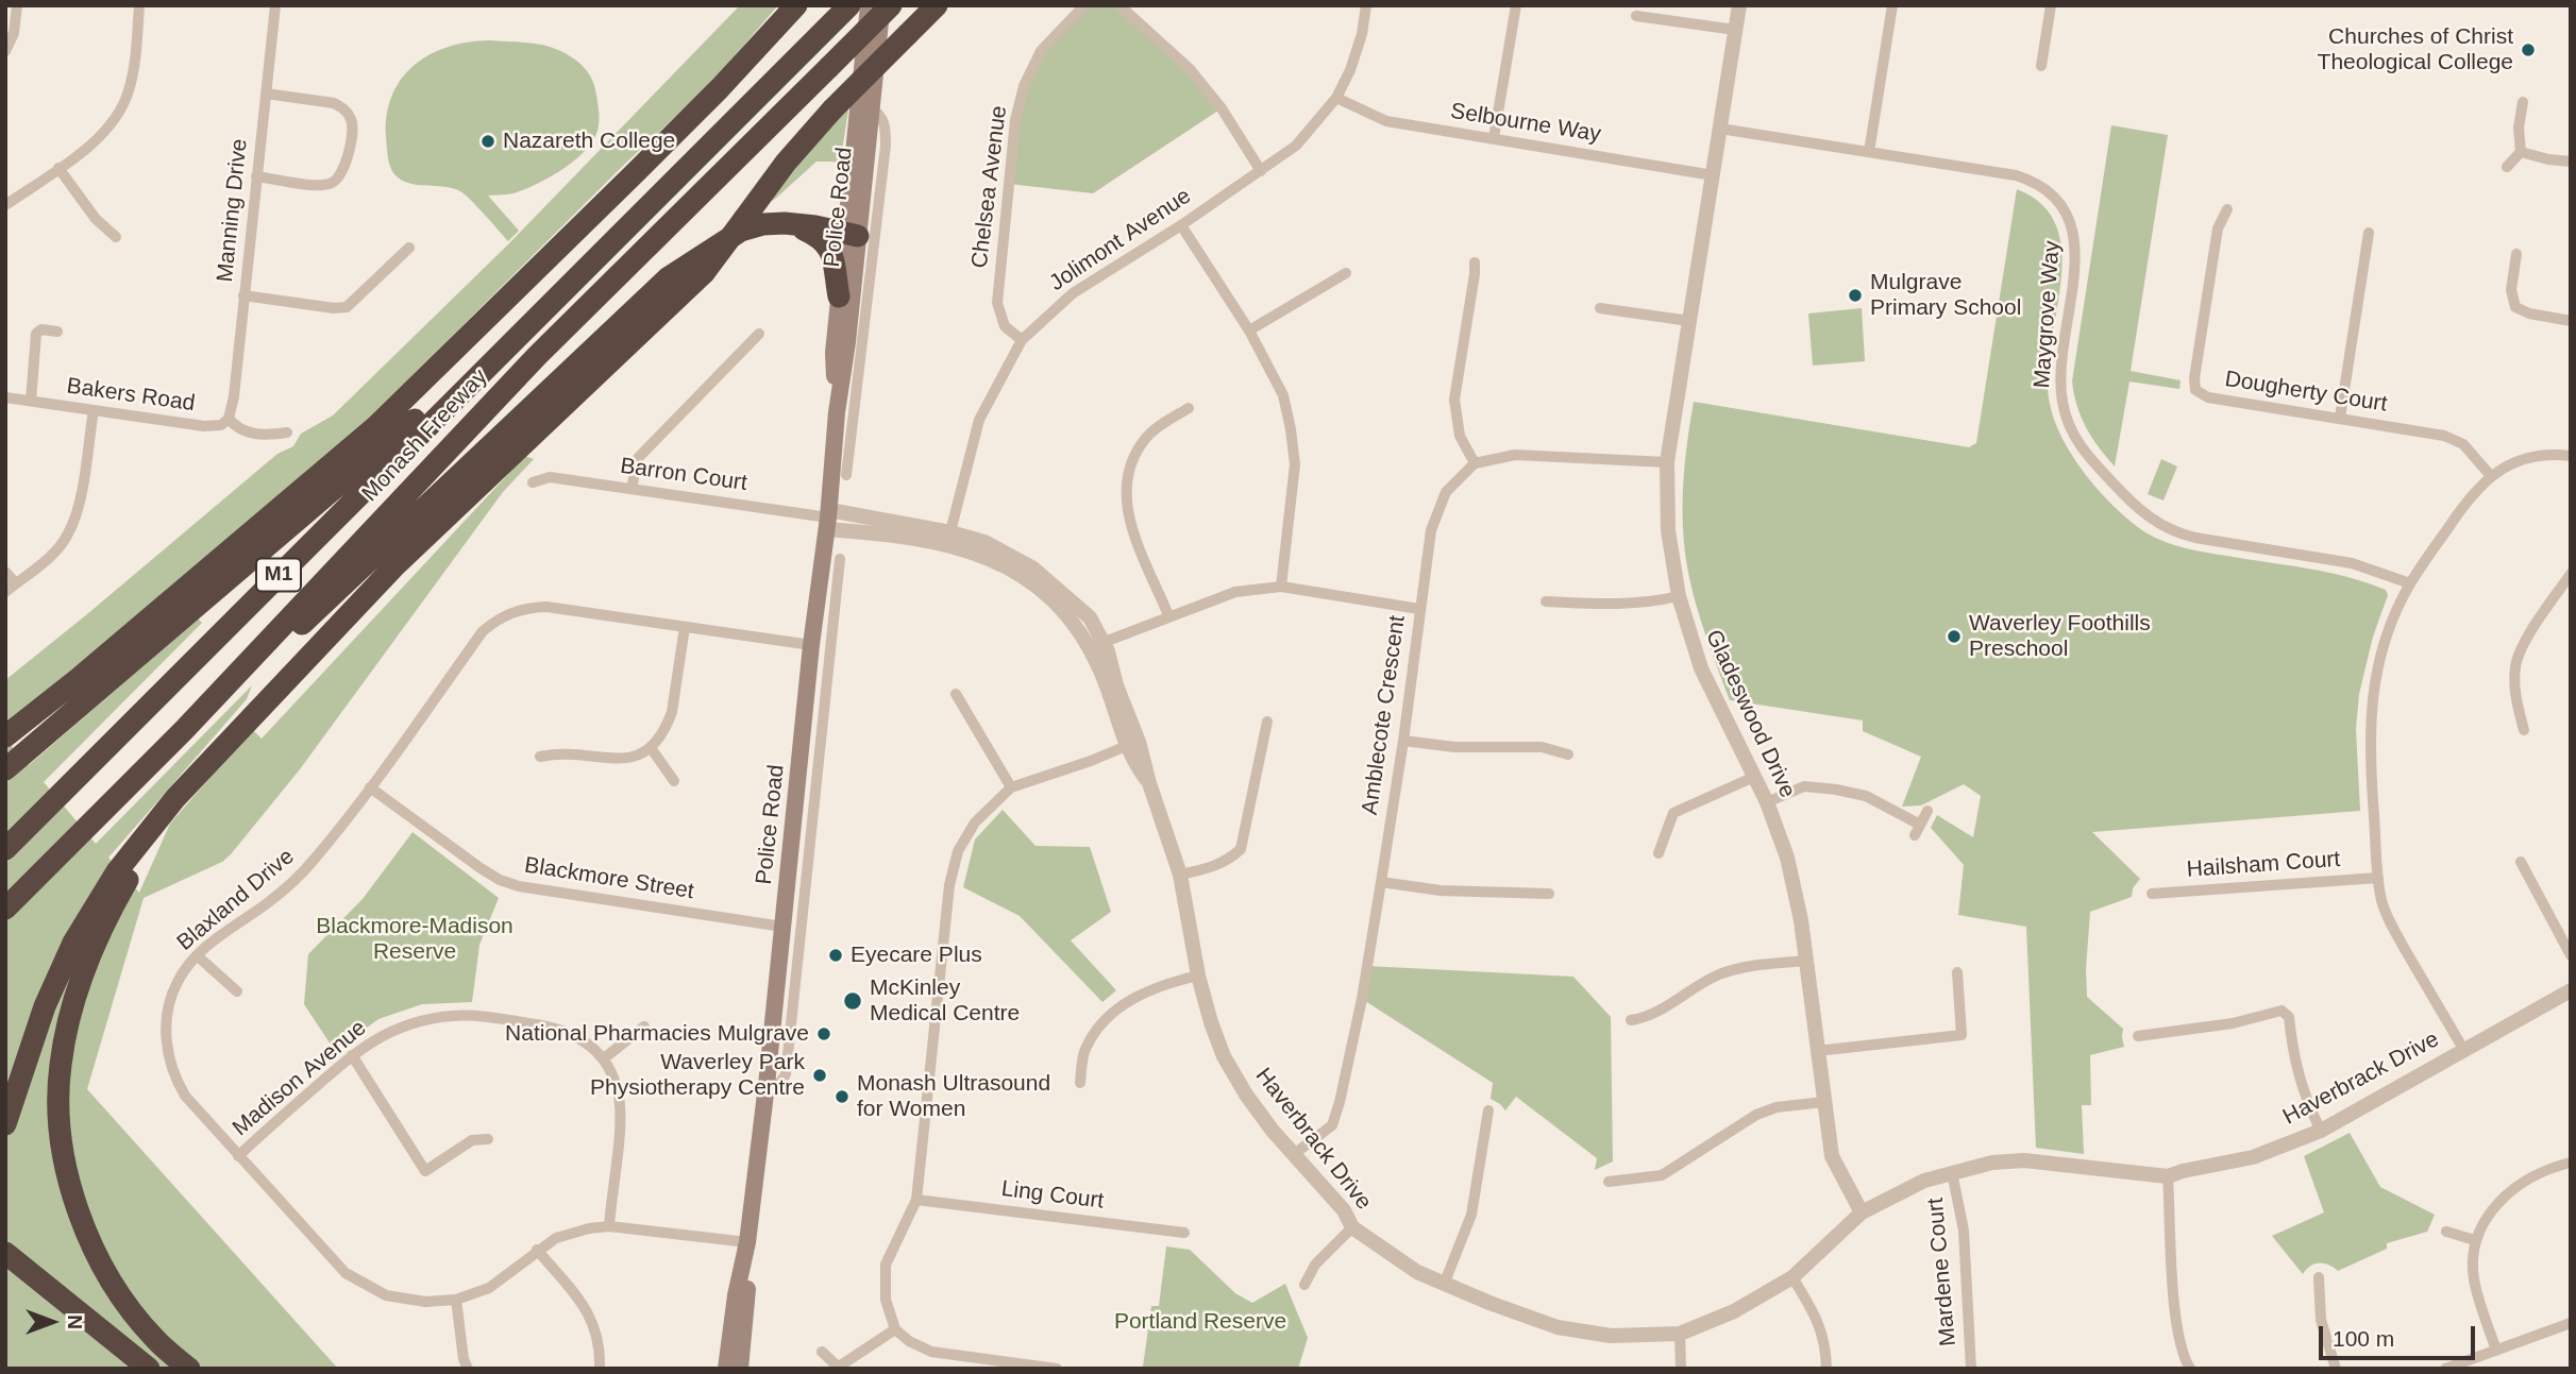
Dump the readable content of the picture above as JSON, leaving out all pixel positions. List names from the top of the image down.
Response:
{
  "streets": {
    "highway": ["Monash Freeway", "M1"],
    "main road": ["Police Road"],
    "street": [
      "Selbourne Way",
      "Chelsea Avenue",
      "Manning Drive",
      "Jolimont Avenue",
      "Maygrove Way",
      "Dougherty Court",
      "Bakers Road",
      "Barron Court",
      "Gladeswood Drive",
      "Amblecote Crescent",
      "Hailsham Court",
      "Blackmore Street",
      "Blaxland Drive",
      "Madison Avenue",
      "Haverbrack Drive",
      "Ling Court",
      "Mardene Court"
    ]
  },
  "crossings": [
    ["Selbourne Way", "Jolimont Avenue"],
    ["Selbourne Way", "Gladeswood Drive"],
    ["Chelsea Avenue", "Jolimont Avenue"],
    ["Police Road", "Barron Court"],
    ["Police Road", "Blackmore Street"],
    ["Police Road", "Blaxland Drive"],
    ["Police Road", "Haverbrack Drive"],
    ["Manning Drive", "Bakers Road"],
    ["Jolimont Avenue", "Haverbrack Drive"],
    ["Maygrove Way", "Gladeswood Drive"],
    ["Barron Court", "Haverbrack Drive"],
    ["Gladeswood Drive", "Haverbrack Drive"],
    ["Amblecote Crescent", "Haverbrack Drive"],
    ["Blackmore Street", "Blaxland Drive"],
    ["Blaxland Drive", "Madison Avenue"],
    ["Haverbrack Drive", "Mardene Court"]
  ],
  "parks": ["Blackmore-Madison Reserve", "Portland Reserve"],
  "places": [
    "Churches of Christ Theological College",
    "Nazareth College",
    "Mulgrave Primary School",
    "Waverley Foothills Preschool",
    "Eyecare Plus",
    "McKinley Medical Centre",
    "National Pharmacies Mulgrave",
    "Waverley Park Physiotherapy Centre",
    "Monash Ultrasound for Women"
  ],
  "scale_bar": "100 m",
  "north": "right"
}
